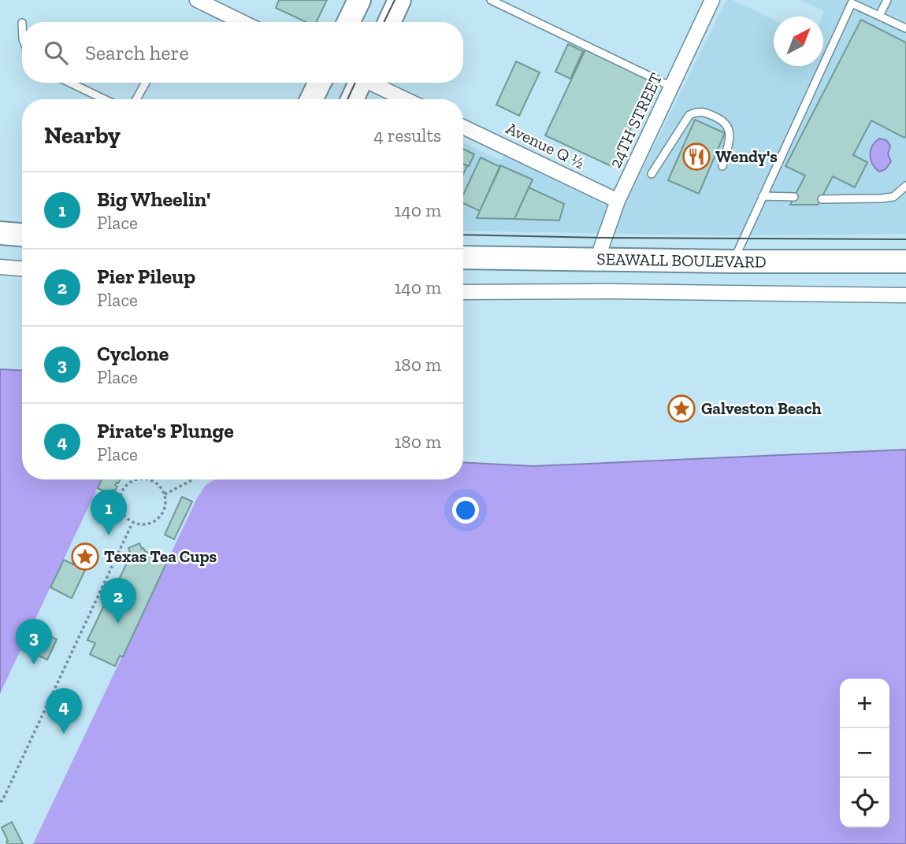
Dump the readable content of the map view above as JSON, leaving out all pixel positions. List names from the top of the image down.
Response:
{
  "streets": {
    "main road": ["SEAWALL BOULEVARD"],
    "street": ["24TH STREET", "Avenue Q ½"]
  },
  "crossings": [
    ["24TH STREET", "Avenue Q ½"],
    ["24TH STREET", "SEAWALL BOULEVARD"]
  ],
  "places": {
    "restaurant": ["Wendy's"],
    "place": ["Galveston Beach", "Texas Tea Cups"]
  },
  "north": "top right",
  "page": {
    "search": "Search here",
    "heading": ["Nearby", "4 results"],
    "list": [
      {
        "mark": "1",
        "name": "Big Wheelin'",
        "note": "Place",
        "value": "140 m"
      },
      {
        "mark": "2",
        "name": "Pier Pileup",
        "note": "Place",
        "value": "140 m"
      },
      {
        "mark": "3",
        "name": "Cyclone",
        "note": "Place",
        "value": "180 m"
      },
      {
        "mark": "4",
        "name": "Pirate's Plunge",
        "note": "Place",
        "value": "180 m"
      }
    ],
    "pins": [
      "1",
      "2",
      "3",
      "4"
    ],
    "map_buttons": ["+", "−"]
  }
}
